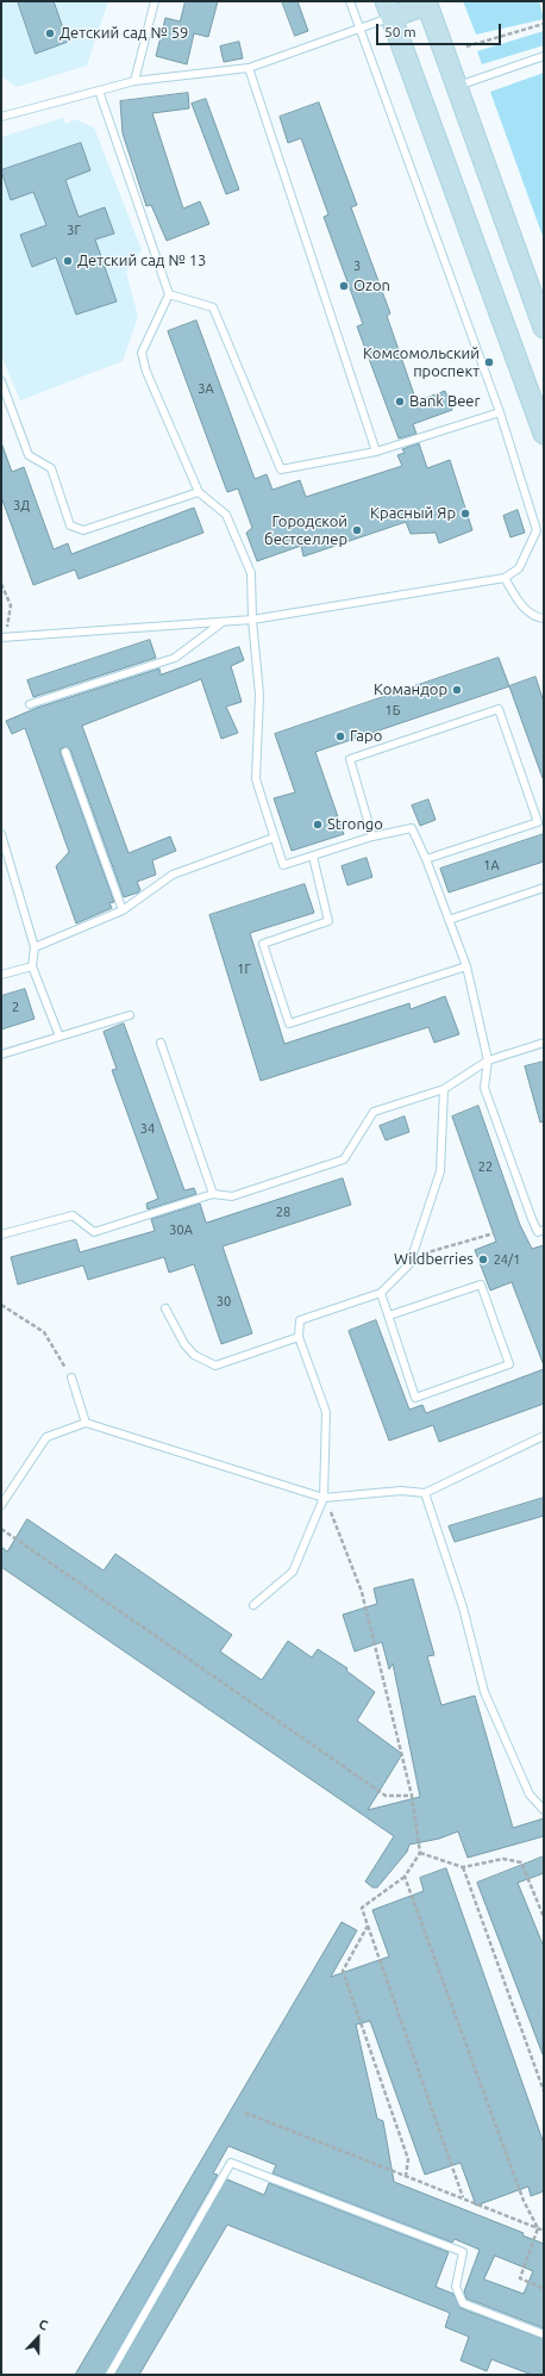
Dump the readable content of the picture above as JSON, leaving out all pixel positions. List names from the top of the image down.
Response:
{
  "places": [
    "Детский сад № 59",
    "Детский сад № 13",
    "Ozon",
    "Комсомольский проспект",
    "Bank Beer",
    "Красный Яр",
    "Городской бестселлер",
    "Командор",
    "Гаро",
    "Strongo",
    "Wildberries"
  ],
  "house_numbers": [
    "3Г",
    "3",
    "3А",
    "3Д",
    "1Б",
    "1А",
    "1Г",
    "2",
    "34",
    "22",
    "28",
    "30А",
    "24/1",
    "30"
  ],
  "scale_bar": "50 m",
  "north": "top"
}
